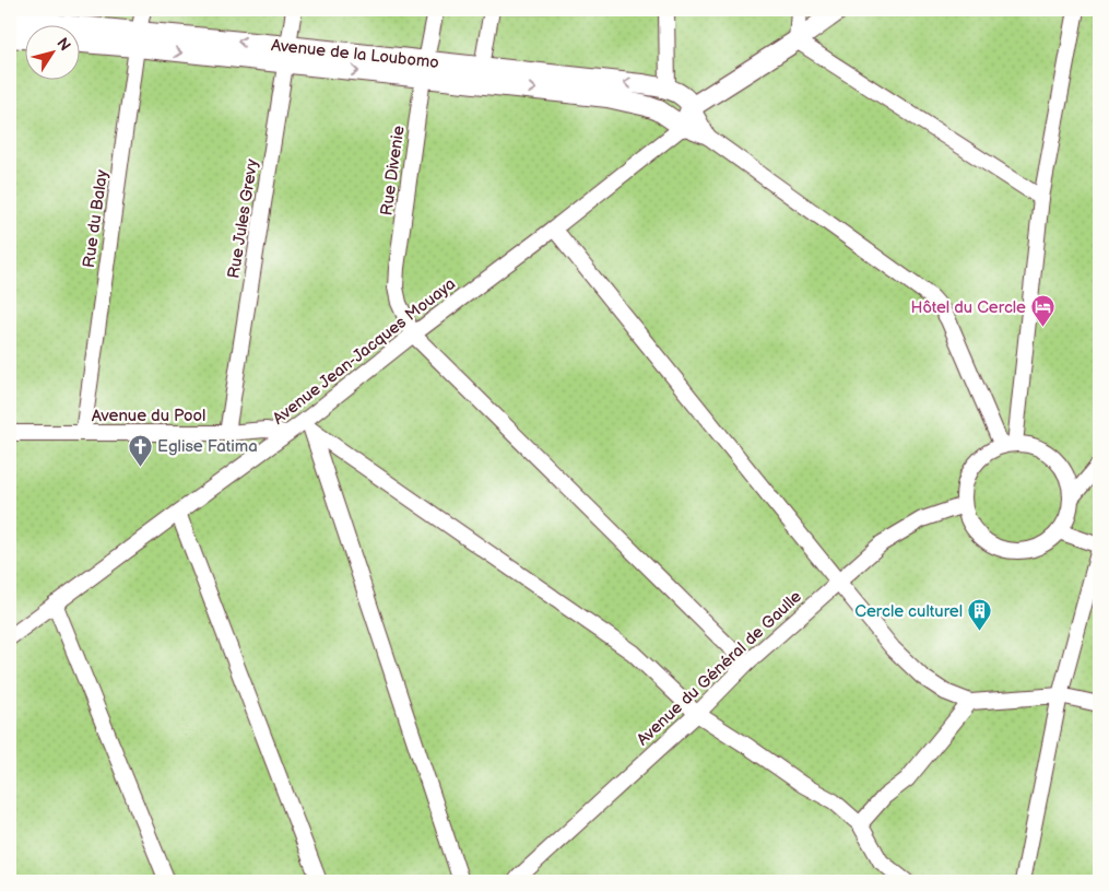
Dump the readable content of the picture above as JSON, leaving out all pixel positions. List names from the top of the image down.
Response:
{
  "streets": {
    "street": [
      "Avenue de la Loubomo",
      "Rue Divenie",
      "Rue du Balay",
      "Rue Jules Grevy",
      "Avenue Jean-Jacques Mouaya",
      "Avenue du Pool",
      "Avenue du Général de Gaulle"
    ]
  },
  "crossings": [
    ["Avenue de la Loubomo", "Rue Divenie"],
    ["Avenue de la Loubomo", "Rue du Balay"],
    ["Avenue de la Loubomo", "Rue Jules Grevy"],
    ["Avenue de la Loubomo", "Avenue Jean-Jacques Mouaya"],
    ["Rue Divenie", "Avenue Jean-Jacques Mouaya"],
    ["Rue du Balay", "Avenue du Pool"],
    ["Rue Jules Grevy", "Avenue du Pool"],
    ["Avenue Jean-Jacques Mouaya", "Avenue du Pool"]
  ],
  "places": {
    "hotel": ["Hôtel du Cercle"],
    "church": ["Eglise Fatima"],
    "building": ["Cercle culturel"]
  },
  "north": "top right"
}
